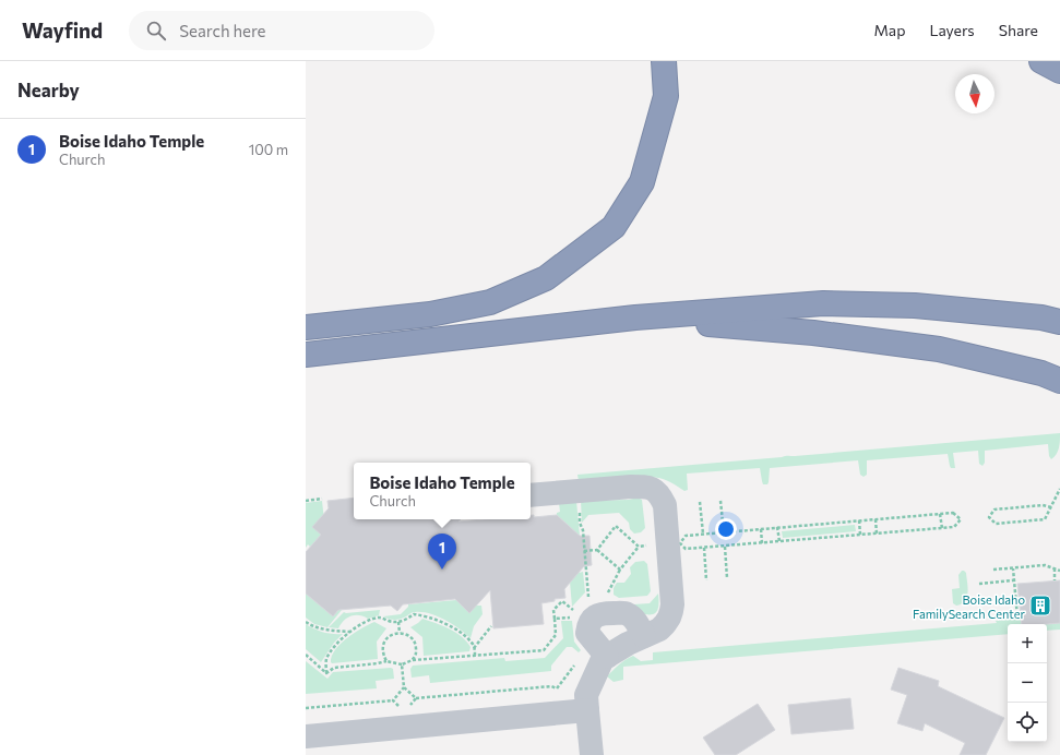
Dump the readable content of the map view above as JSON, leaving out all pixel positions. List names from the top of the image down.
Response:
{
  "places": {
    "building": ["Boise Idaho FamilySearch Center"]
  },
  "north": "bottom",
  "page": {
    "header": "Wayfind",
    "search": "Search here",
    "nav": ["Map", "Layers", "Share"],
    "heading": "Nearby",
    "list": [
      {
        "mark": "1",
        "name": "Boise Idaho Temple",
        "note": "Church",
        "value": "100 m"
      }
    ],
    "popup": ["Boise Idaho Temple", "Church"],
    "pins": "1",
    "map_buttons": ["+", "−"]
  }
}
